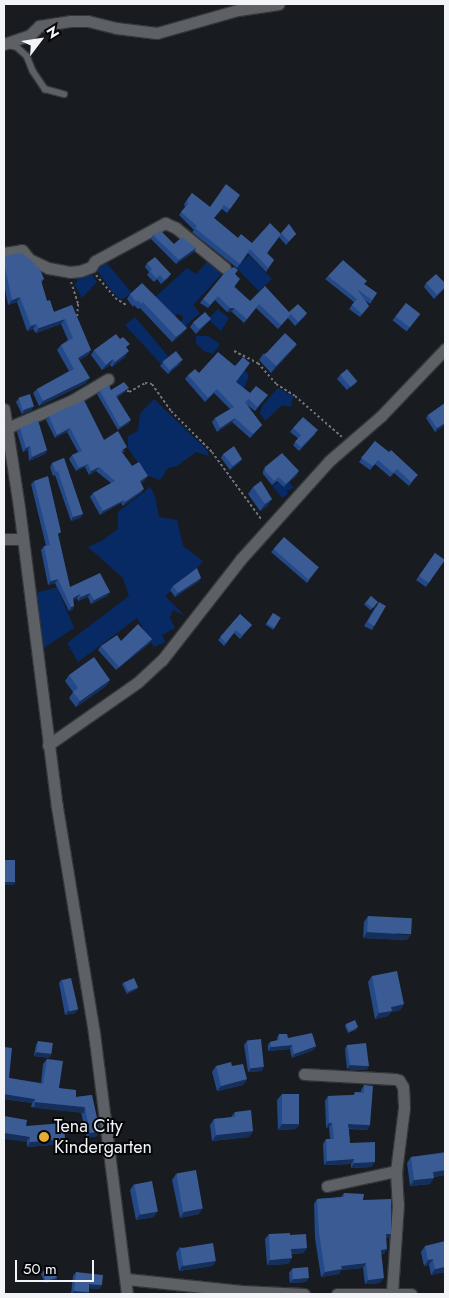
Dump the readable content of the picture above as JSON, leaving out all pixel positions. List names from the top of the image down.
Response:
{
  "places": ["Tena City Kindergarten"],
  "scale_bar": "50 m",
  "north": "top right"
}
